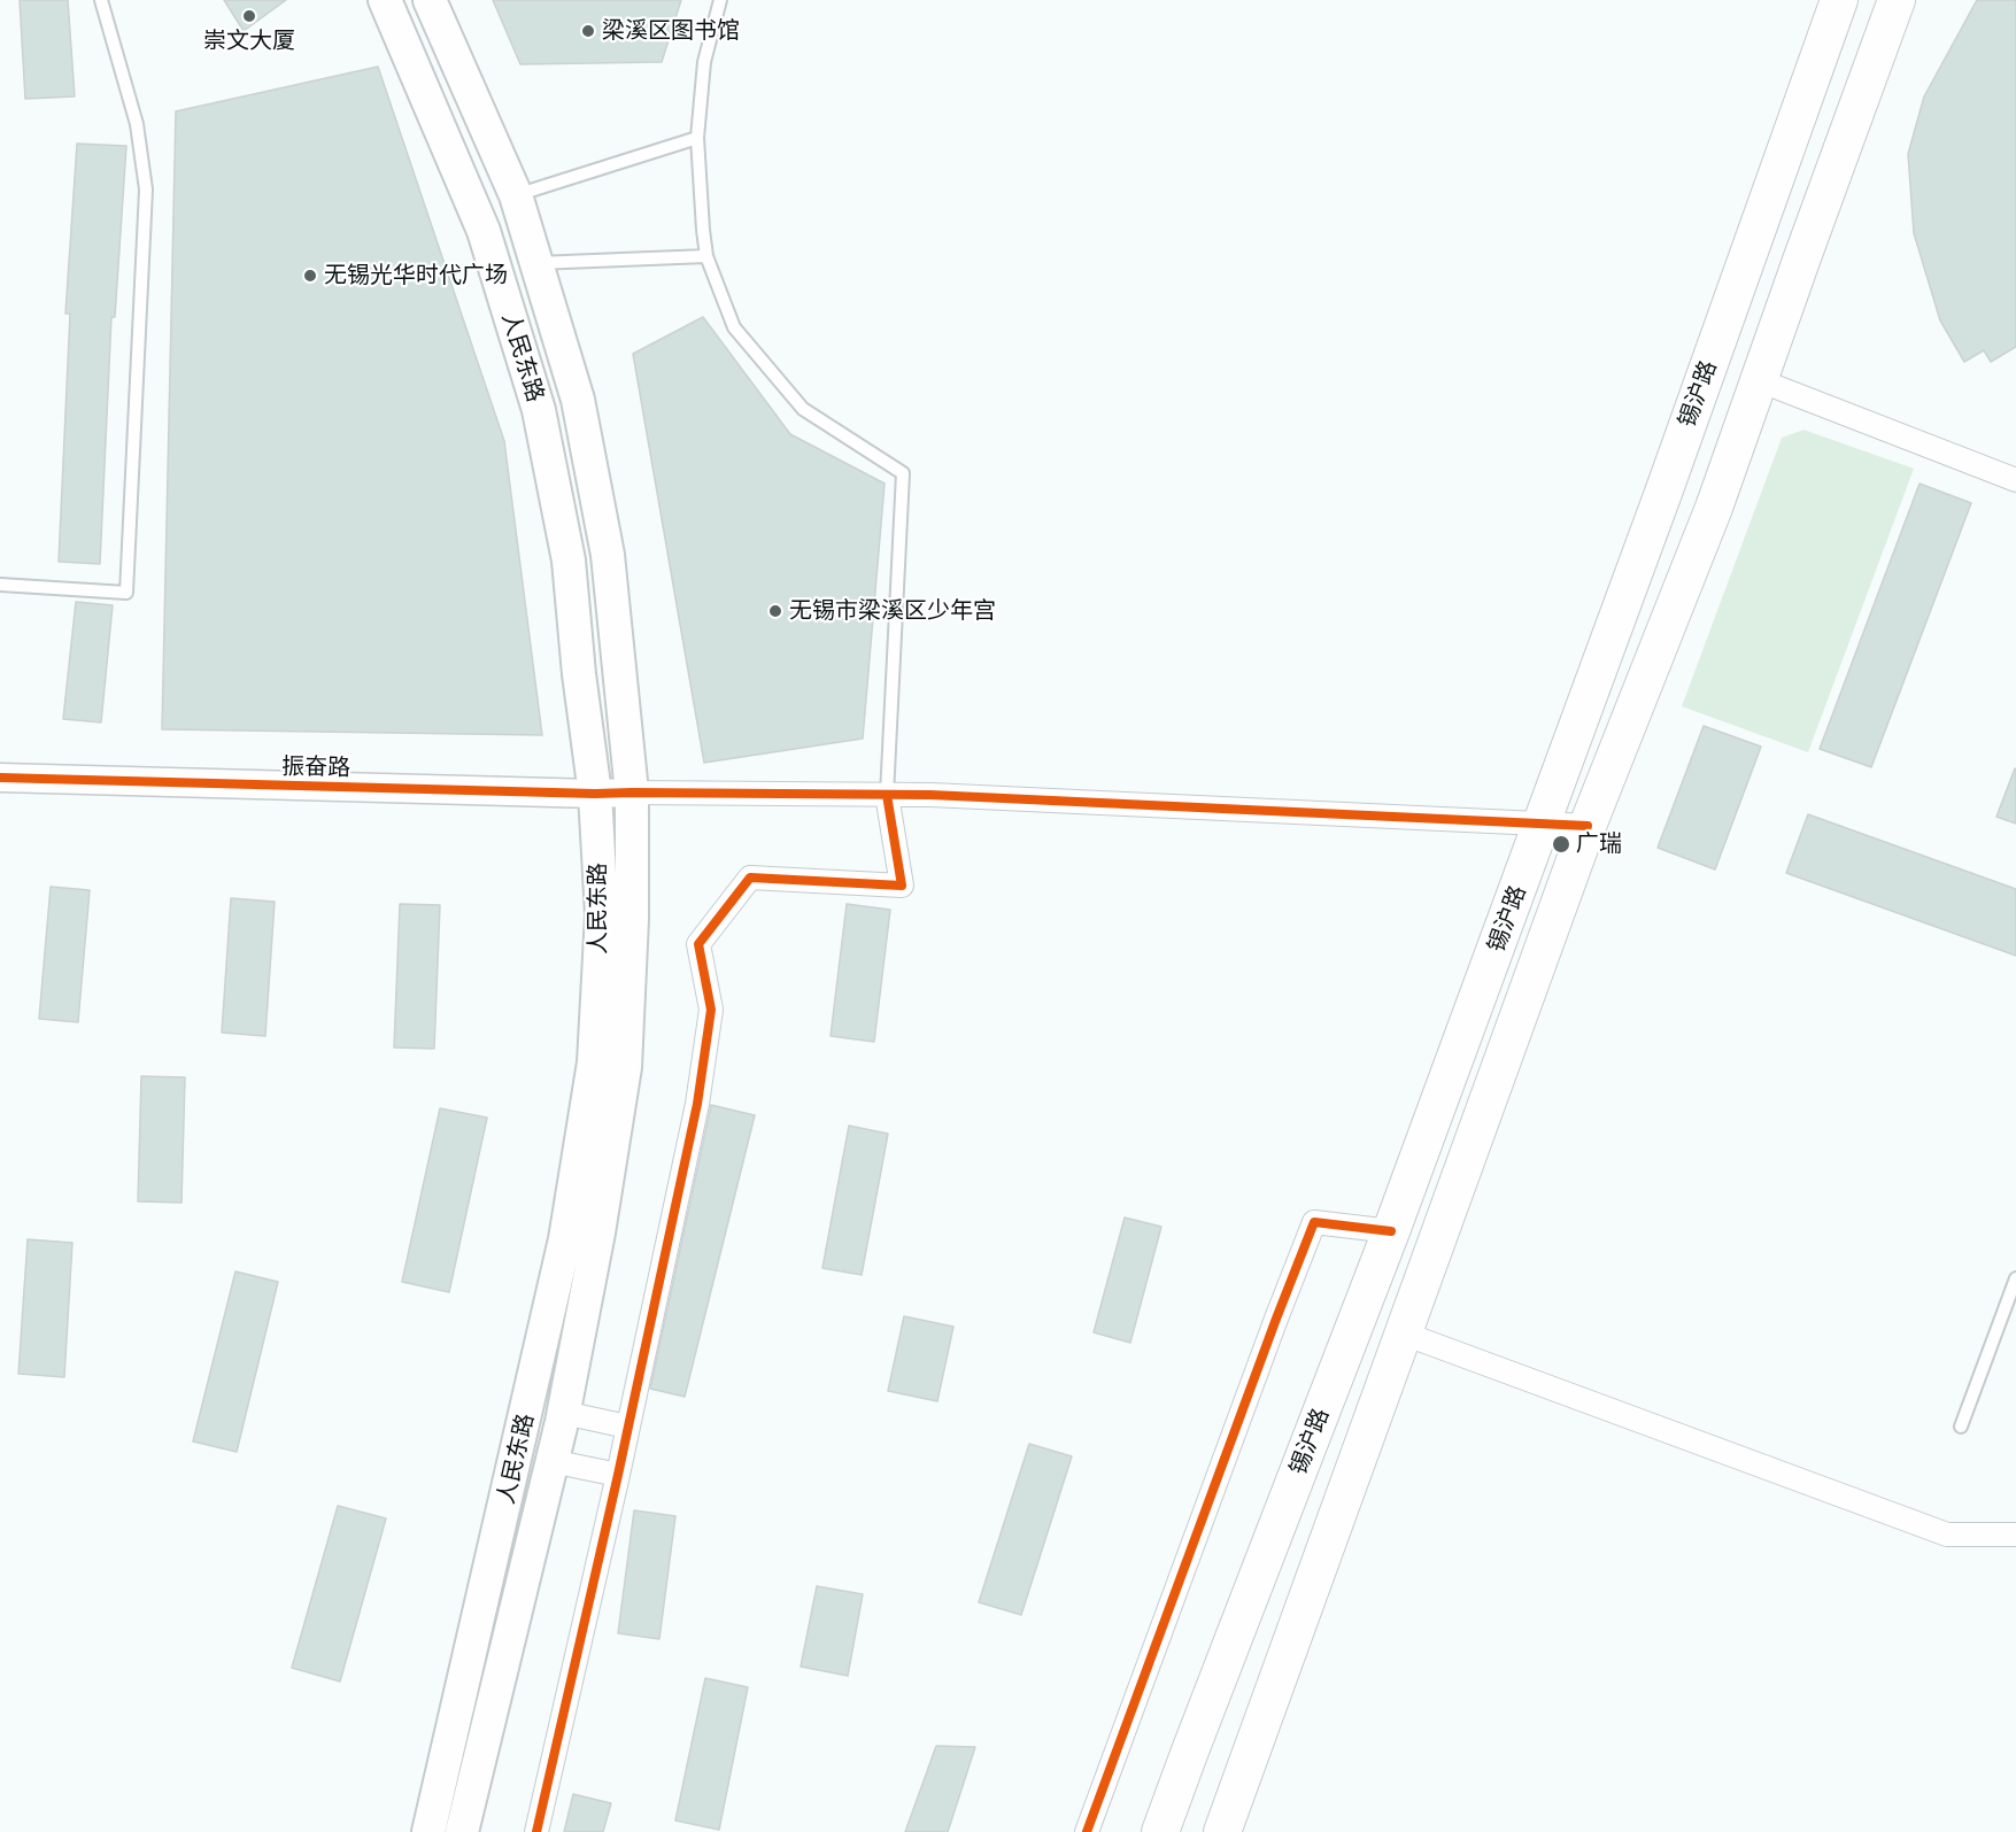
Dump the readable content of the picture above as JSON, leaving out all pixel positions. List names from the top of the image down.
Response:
{
  "streets": {
    "main road": ["人民东路", "锡沪路"],
    "street": ["振奋路"]
  },
  "crossings": [
    ["人民东路", "振奋路"]
  ],
  "places": [
    "崇文大厦",
    "梁溪区图书馆",
    "无锡光华时代广场",
    "无锡市梁溪区少年宫",
    "广瑞"
  ]
}
